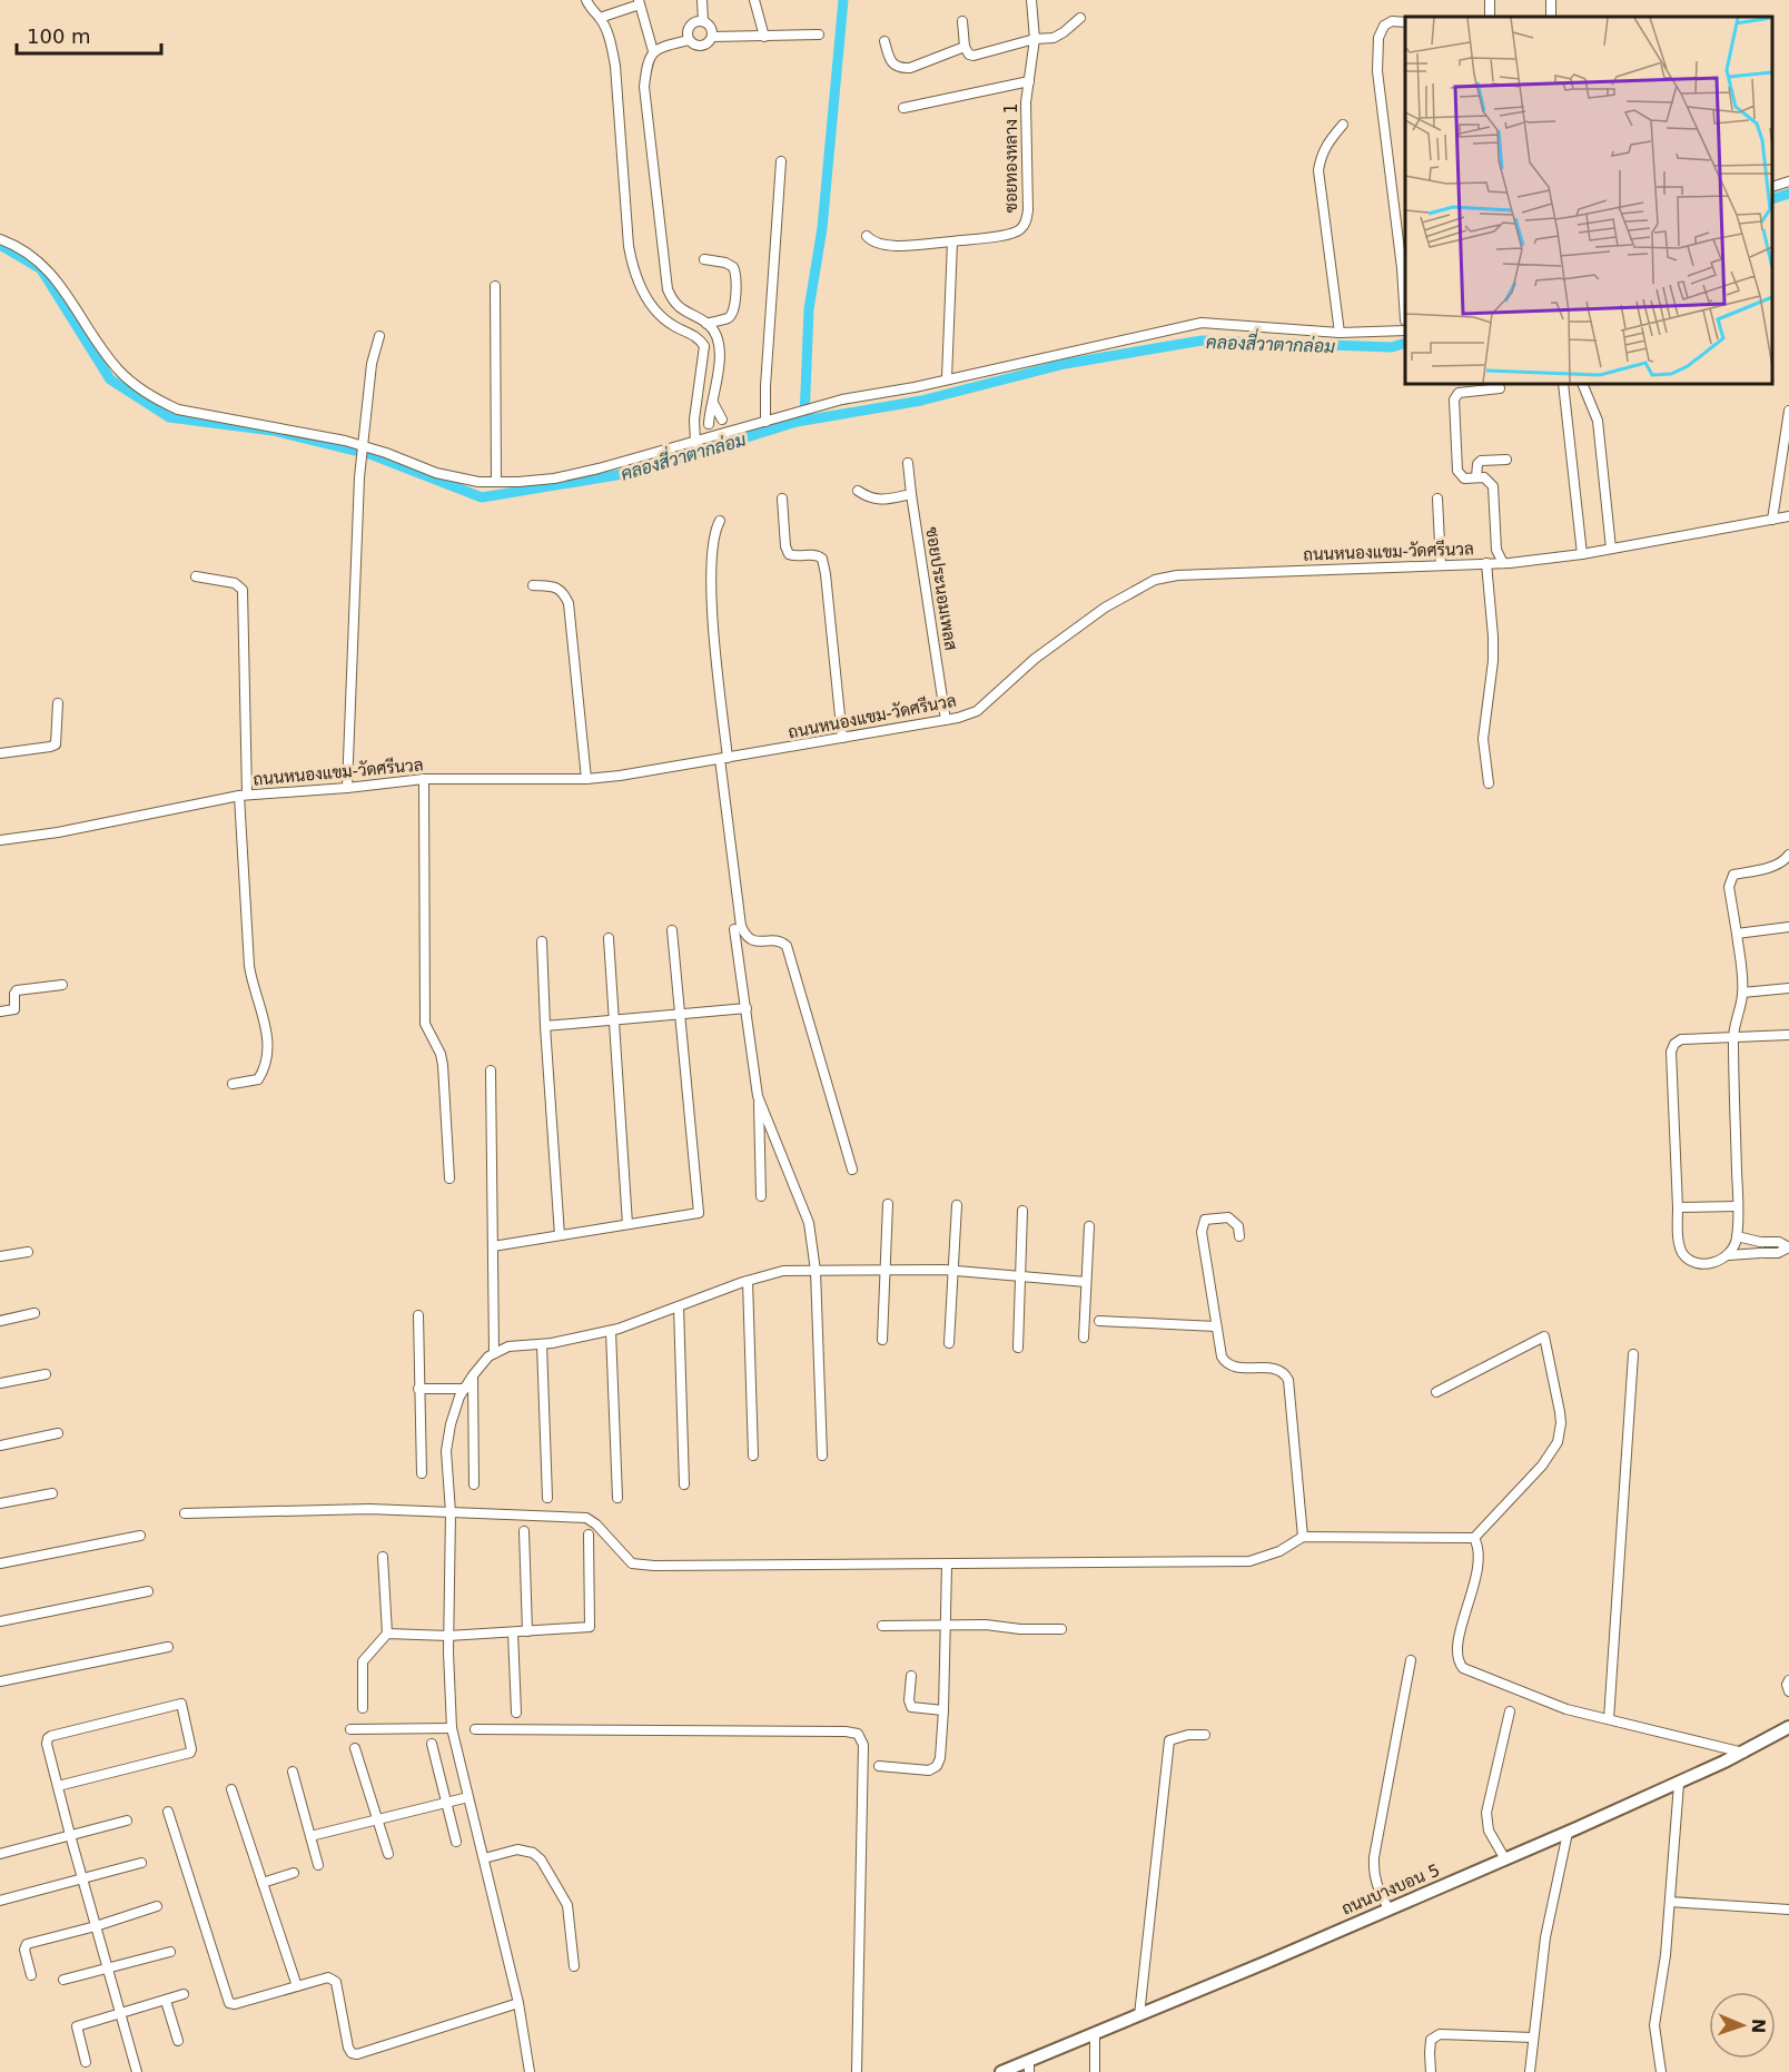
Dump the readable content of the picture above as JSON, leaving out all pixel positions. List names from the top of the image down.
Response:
{
  "streets": {
    "main road": ["ถนนบางบอน 5"],
    "street": ["ซอยทองหลาง 1", "ถนนหนองแขม-วัดศรีนวล", "ซอยประนอมเพลส"]
  },
  "crossings": [
    ["ถนนหนองแขม-วัดศรีนวล", "ซอยประนอมเพลส"]
  ],
  "water": ["คลองสี่วาตากล่อม"],
  "scale_bar": "100 m",
  "north": "right"
}
